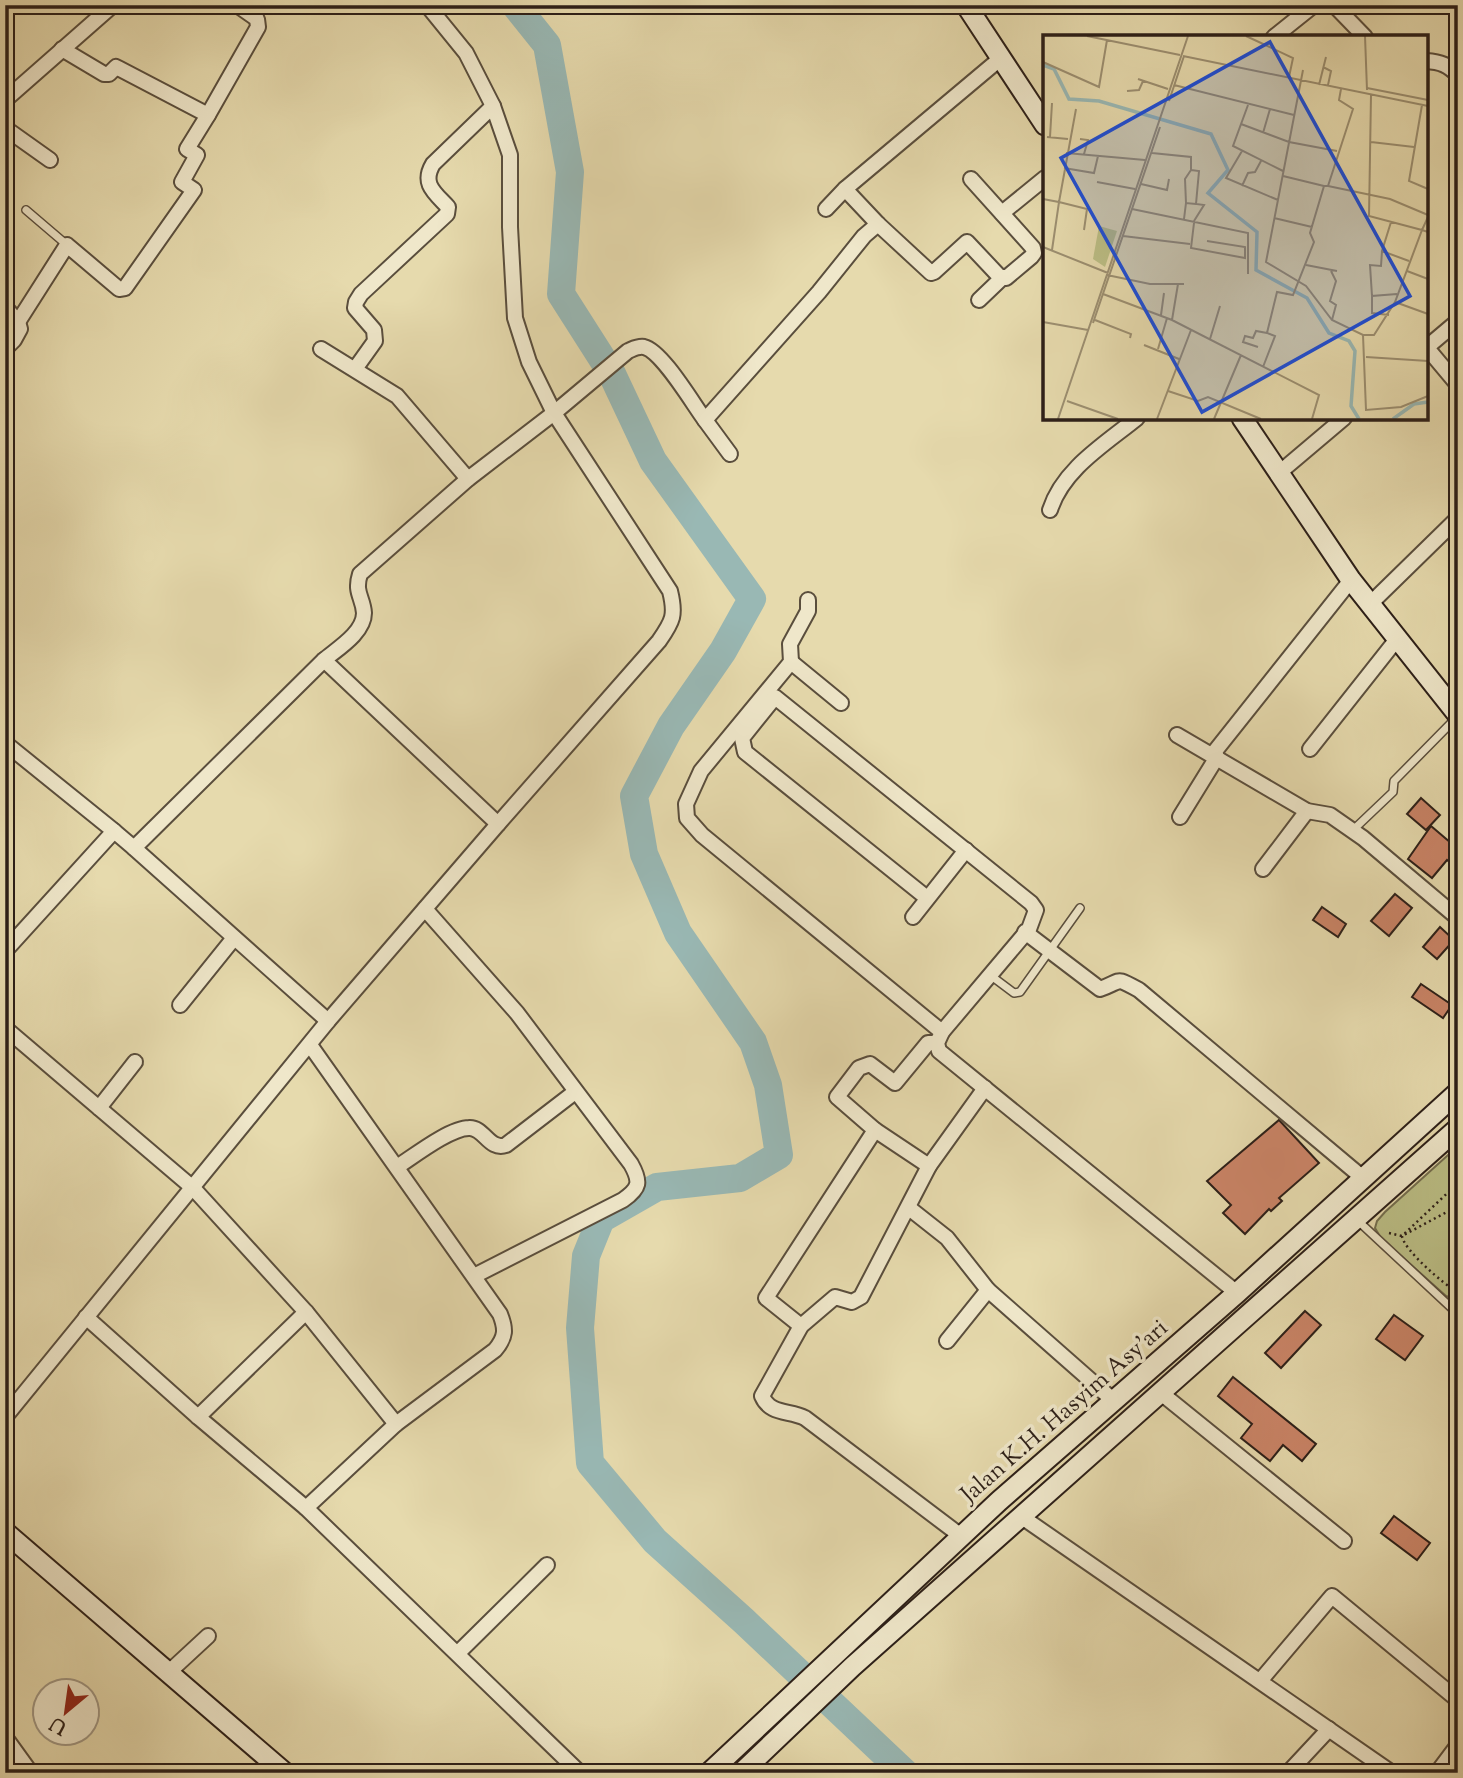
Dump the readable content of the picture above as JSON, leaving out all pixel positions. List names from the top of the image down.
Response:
{
  "streets": {
    "main road": ["Jalan K.H. Hasyim Asy'ari"]
  },
  "north": "bottom left"
}
